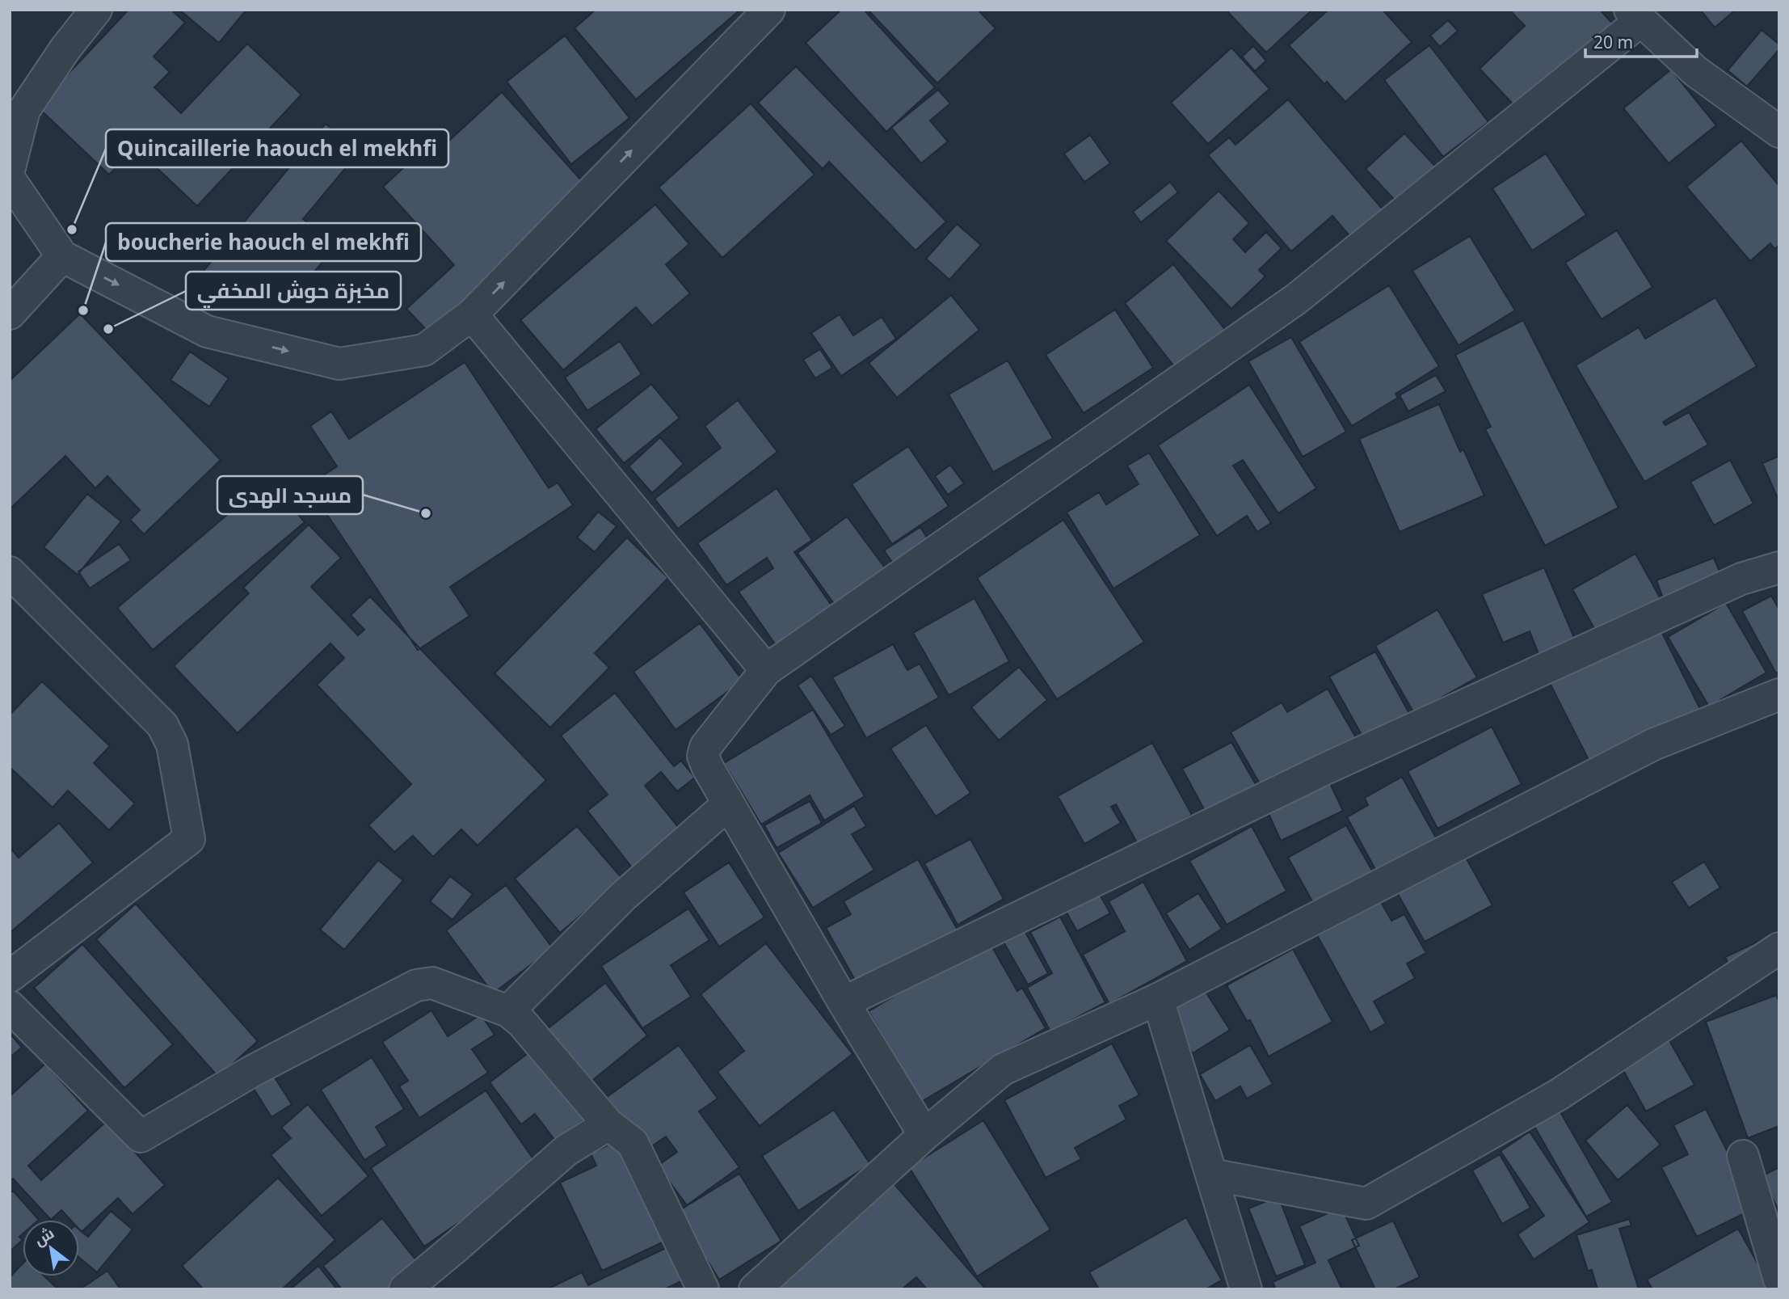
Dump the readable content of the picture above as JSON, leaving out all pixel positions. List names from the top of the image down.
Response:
{
  "places": [
    "Quincaillerie haouch el mekhfi",
    "boucherie haouch el mekhfi",
    "مخبزة حوش المخفي",
    "مسجد الهدى"
  ],
  "scale_bar": "20 m",
  "north": "top left"
}
